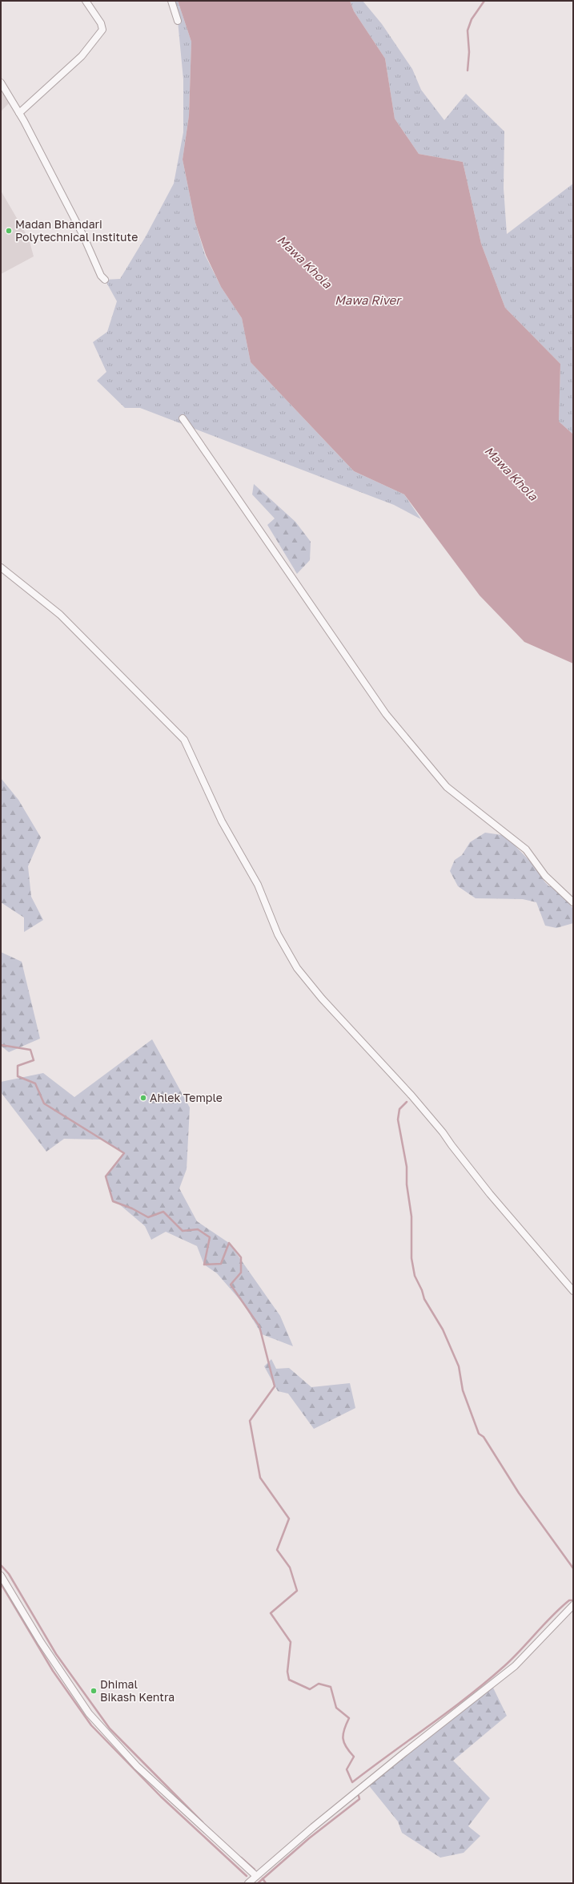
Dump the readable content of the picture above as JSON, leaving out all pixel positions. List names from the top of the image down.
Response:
{
  "water": ["Mawa Khola", "Mawa River"],
  "places": ["Madan Bhandari Polytechnical Institute", "Ahlek Temple", "Dhimal Bikash Kentra"]
}
